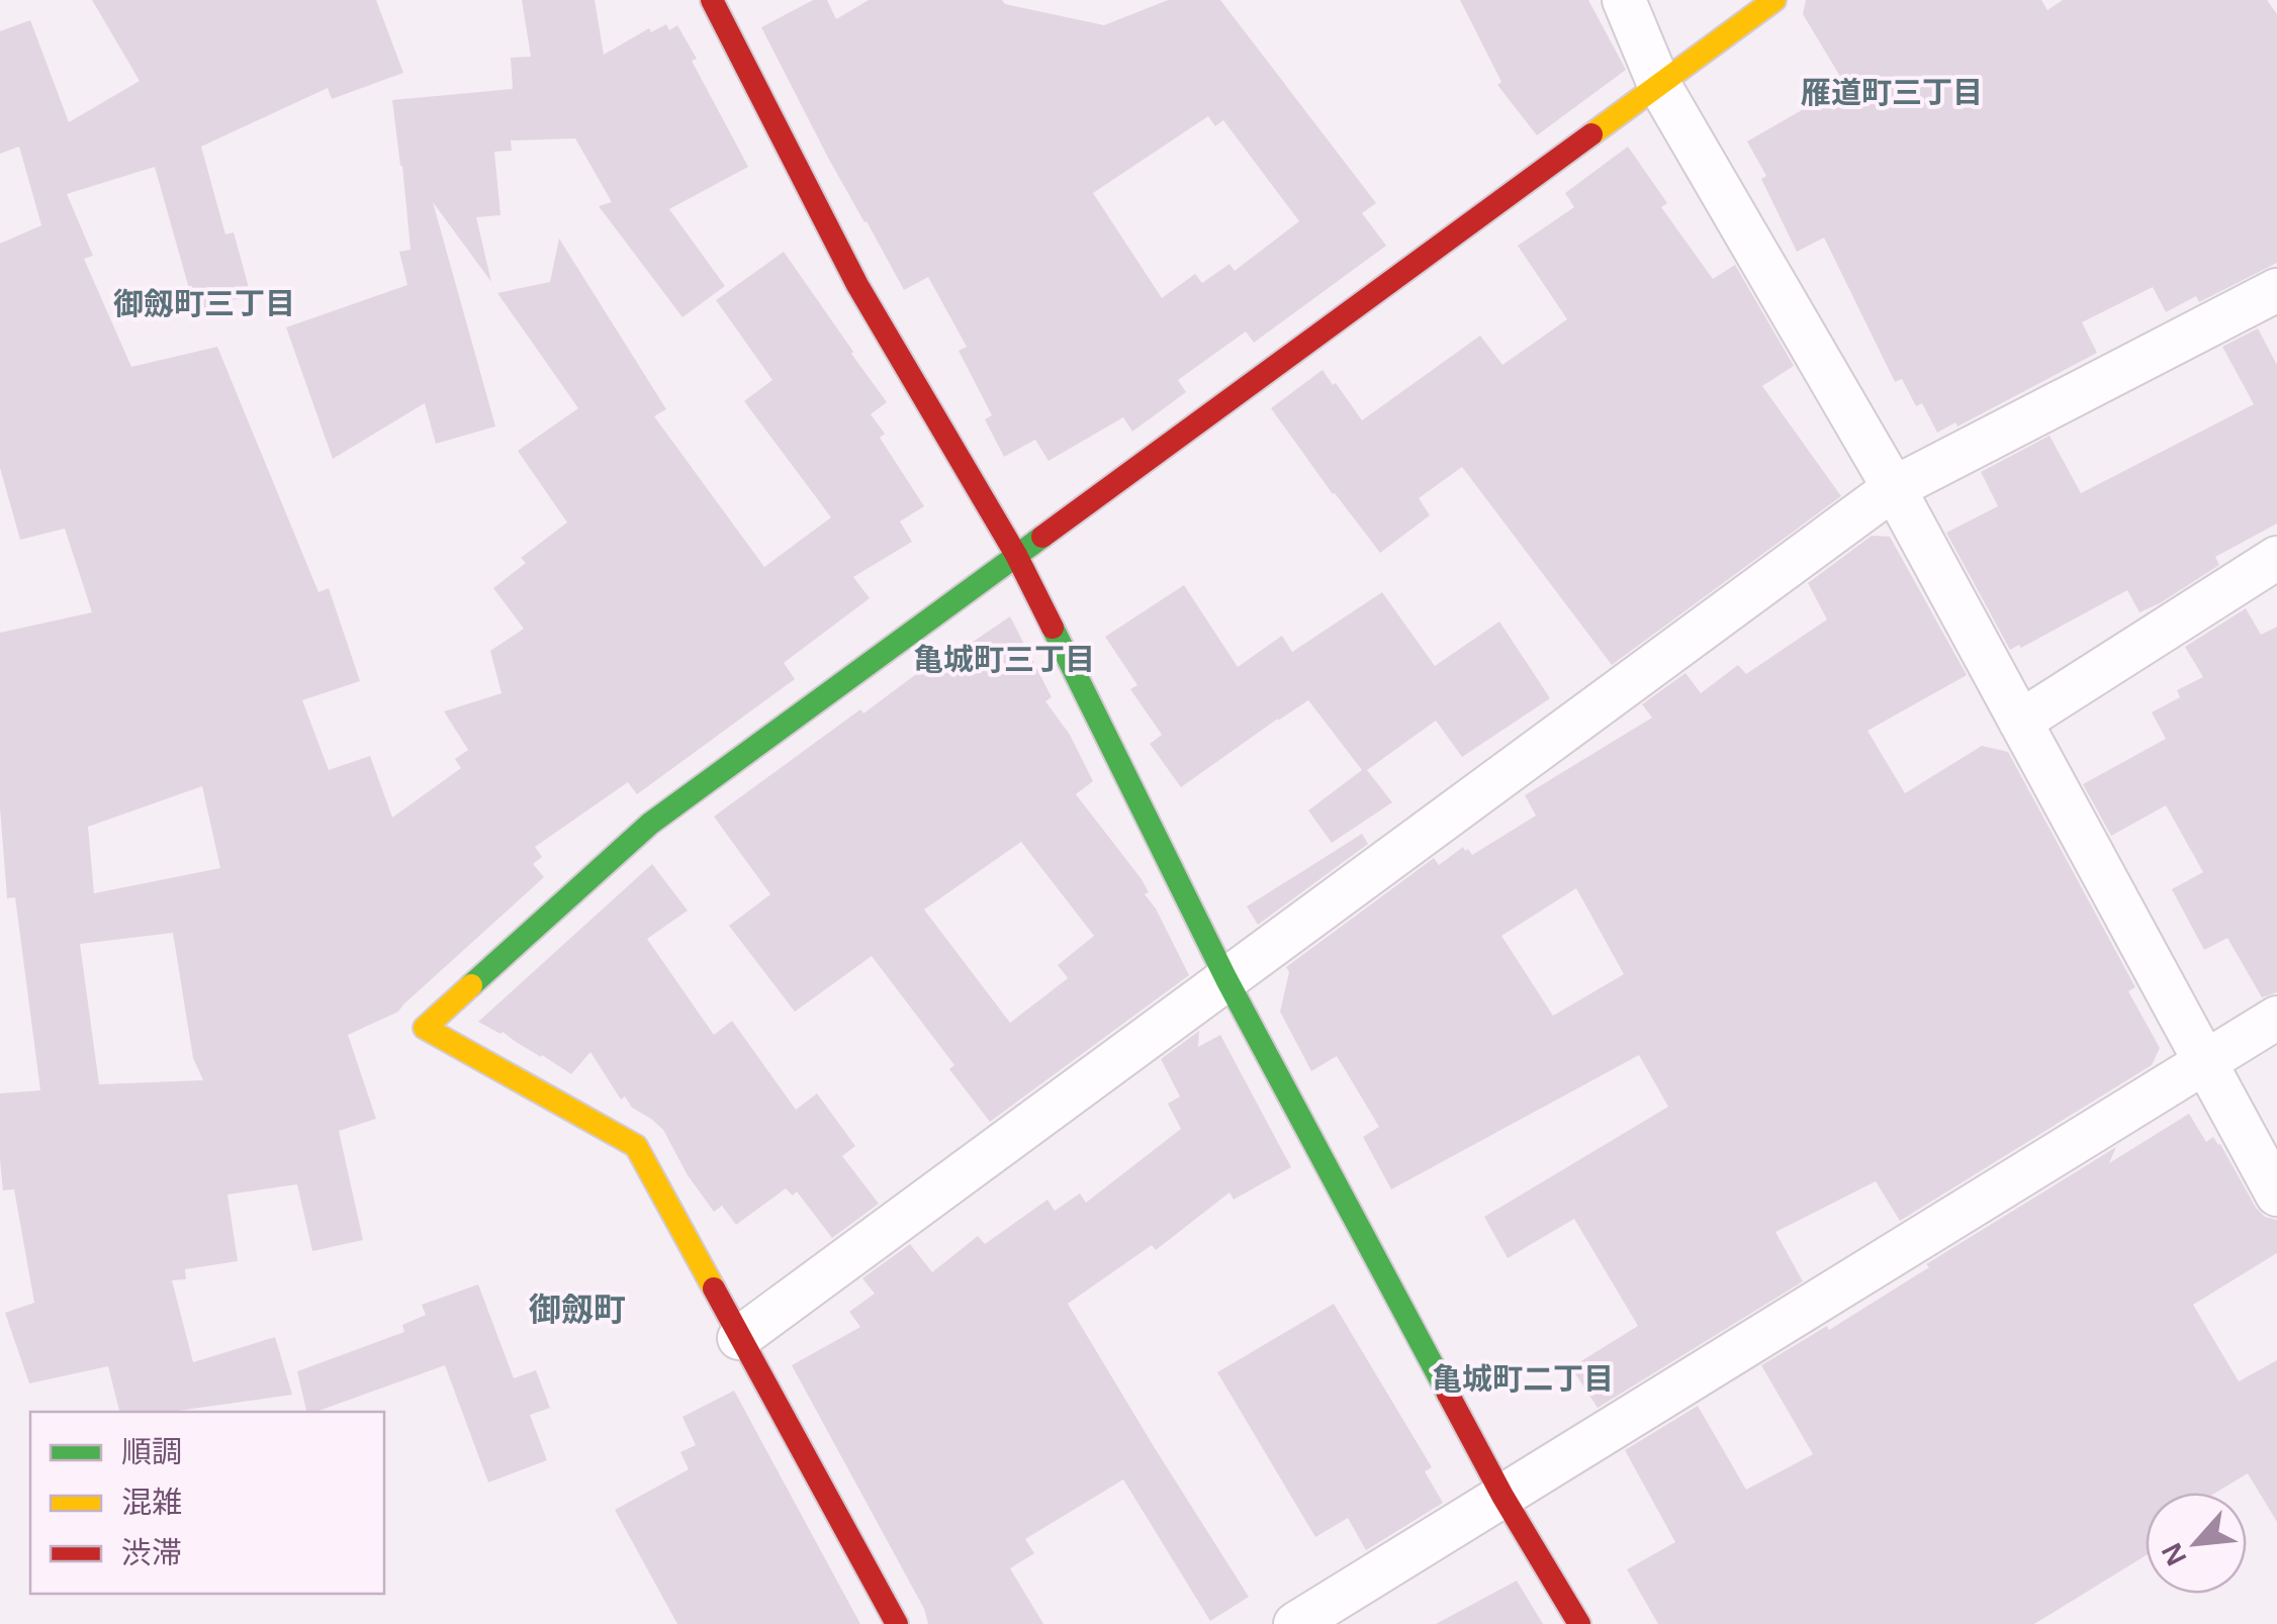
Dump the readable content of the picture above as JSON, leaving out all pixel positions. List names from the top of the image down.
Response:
{
  "districts": [
    "雁道町三丁目",
    "御劔町三丁目",
    "亀城町三丁目",
    "御劔町",
    "亀城町二丁目"
  ],
  "legend": ["順調", "混雑", "渋滞"],
  "north": "bottom left"
}
